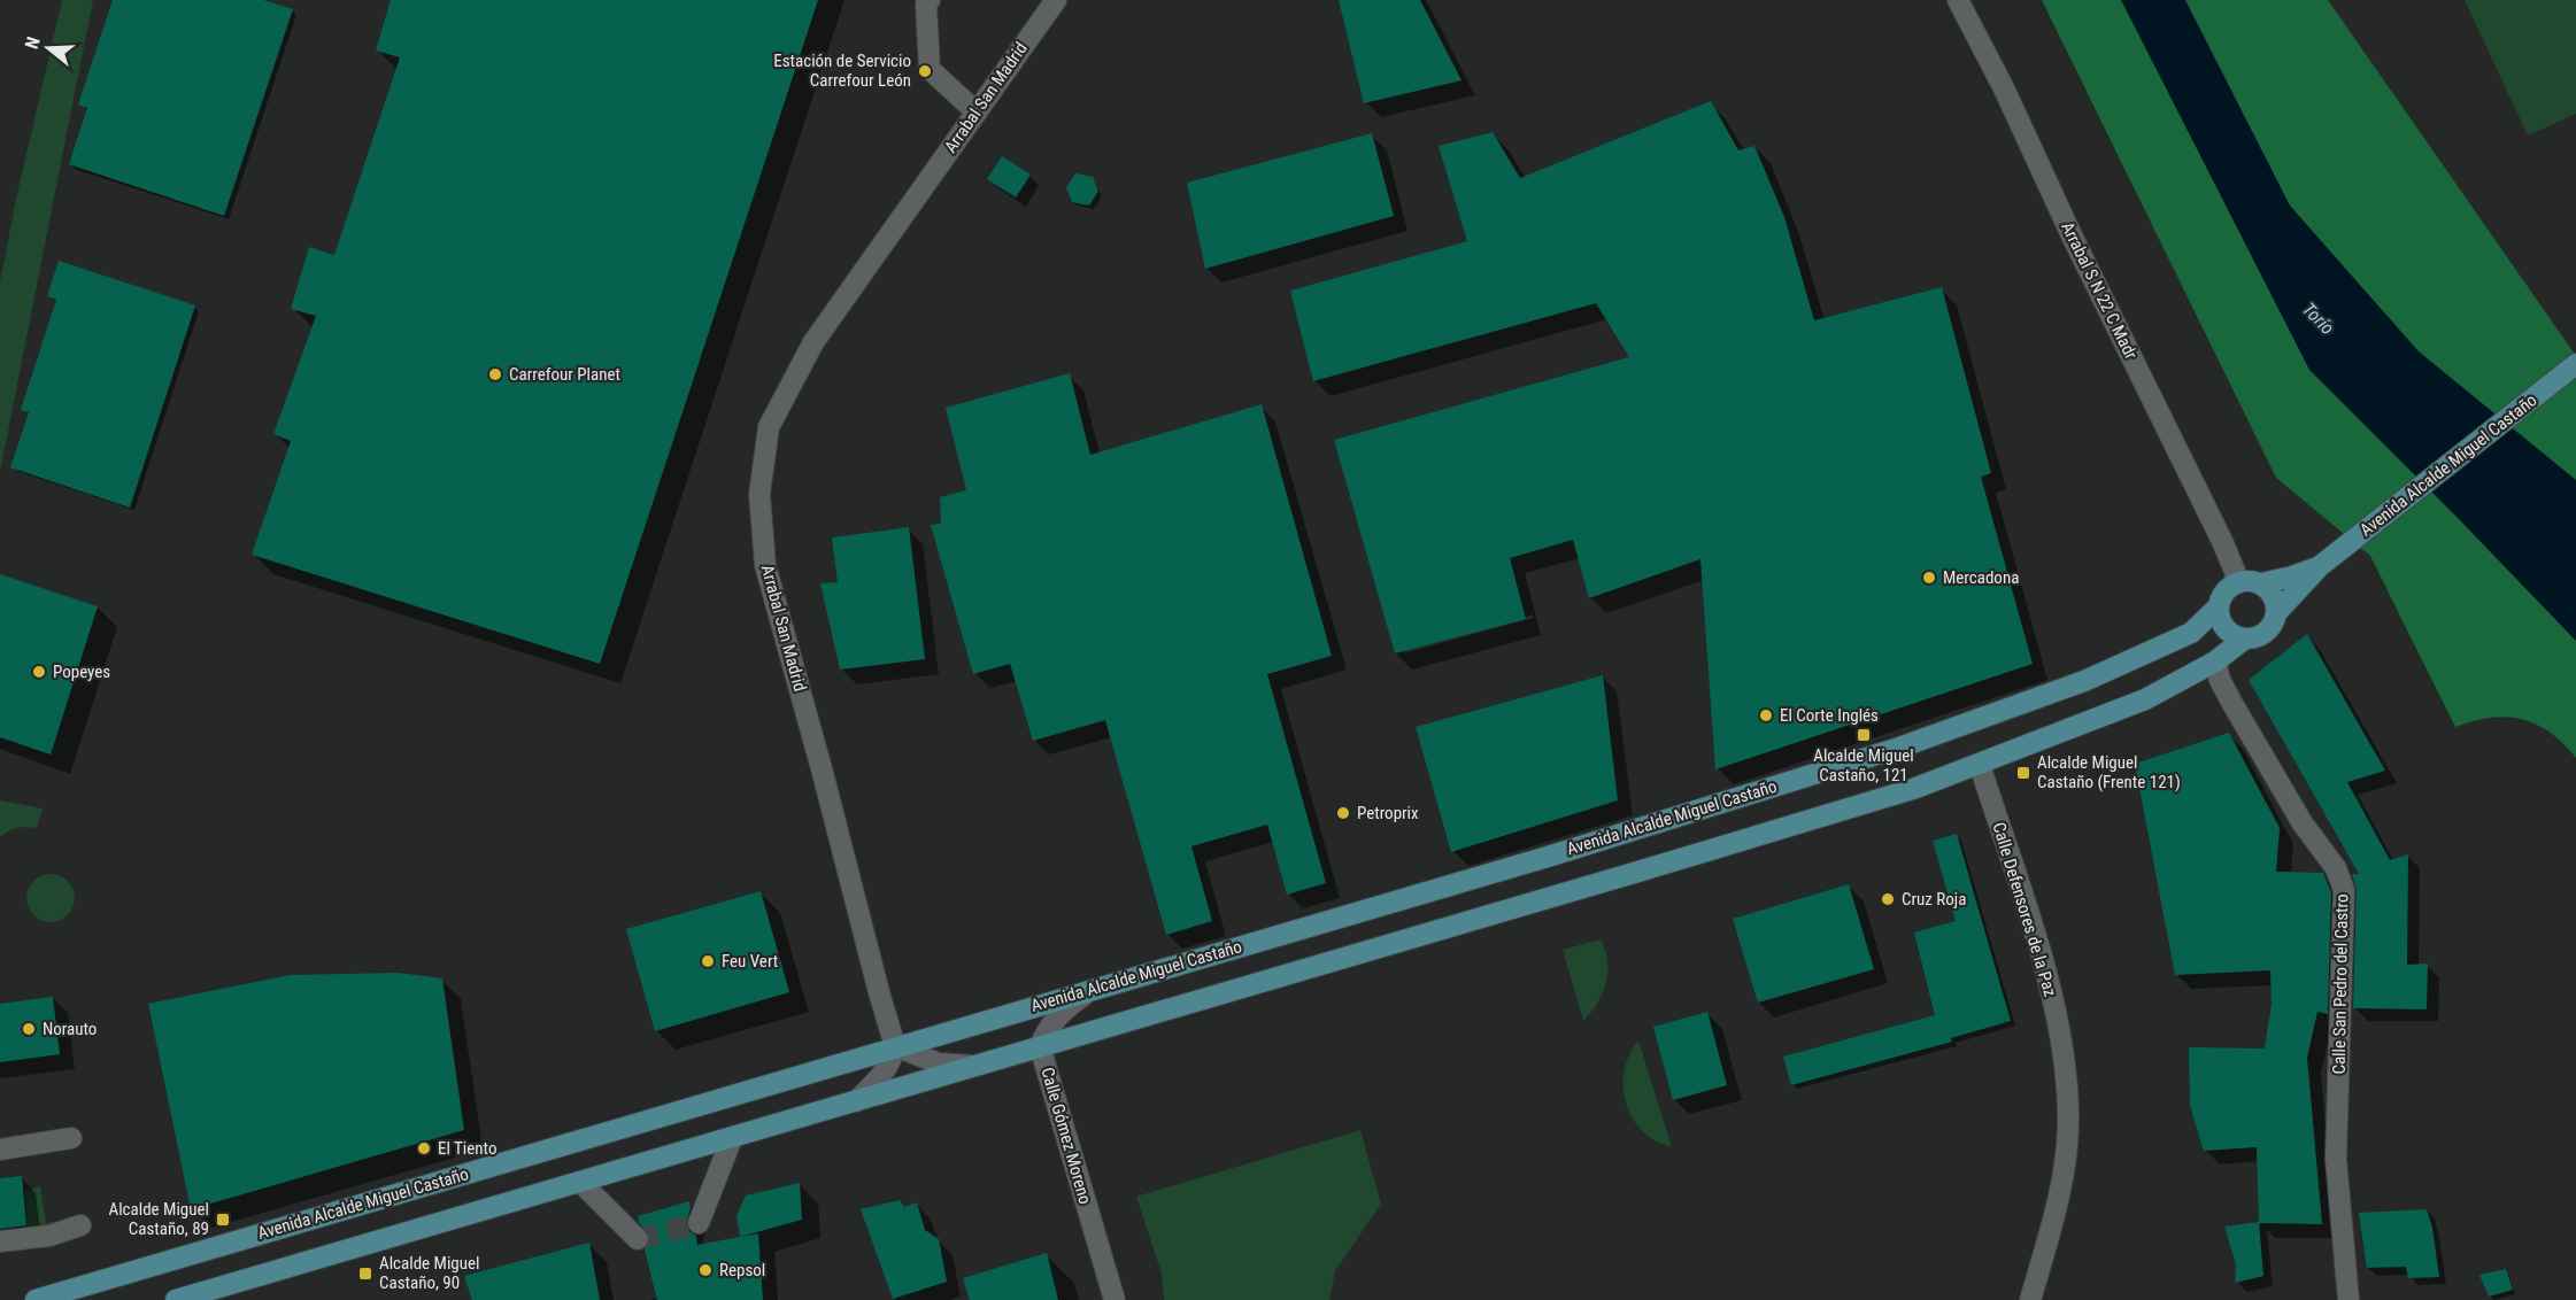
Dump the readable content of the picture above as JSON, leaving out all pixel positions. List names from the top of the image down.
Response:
{
  "streets": {
    "main road": ["Avenida Alcalde Miguel Castaño"],
    "street": [
      "Arrabal San Madrid",
      "Arrabal S N 22 C Madr",
      "Calle Defensores de la Paz",
      "Calle San Pedro del Castro",
      "Calle Gómez Moreno"
    ]
  },
  "crossings": [
    ["Arrabal San Madrid", "Avenida Alcalde Miguel Castaño"],
    ["Arrabal S N 22 C Madr", "Avenida Alcalde Miguel Castaño"],
    ["Avenida Alcalde Miguel Castaño", "Calle Gómez Moreno"]
  ],
  "water": ["Torío"],
  "places": {
    "other": [
      "Estación de Servicio Carrefour León",
      "Carrefour Planet",
      "Mercadona",
      "Popeyes",
      "El Corte Inglés",
      "Petroprix",
      "Cruz Roja",
      "Feu Vert",
      "Norauto",
      "El Tiento",
      "Repsol"
    ],
    "transit": [
      "Alcalde Miguel Castaño, 121",
      "Alcalde Miguel Castaño (Frente 121)",
      "Alcalde Miguel Castaño, 89",
      "Alcalde Miguel Castaño, 90"
    ]
  },
  "north": "left"
}
